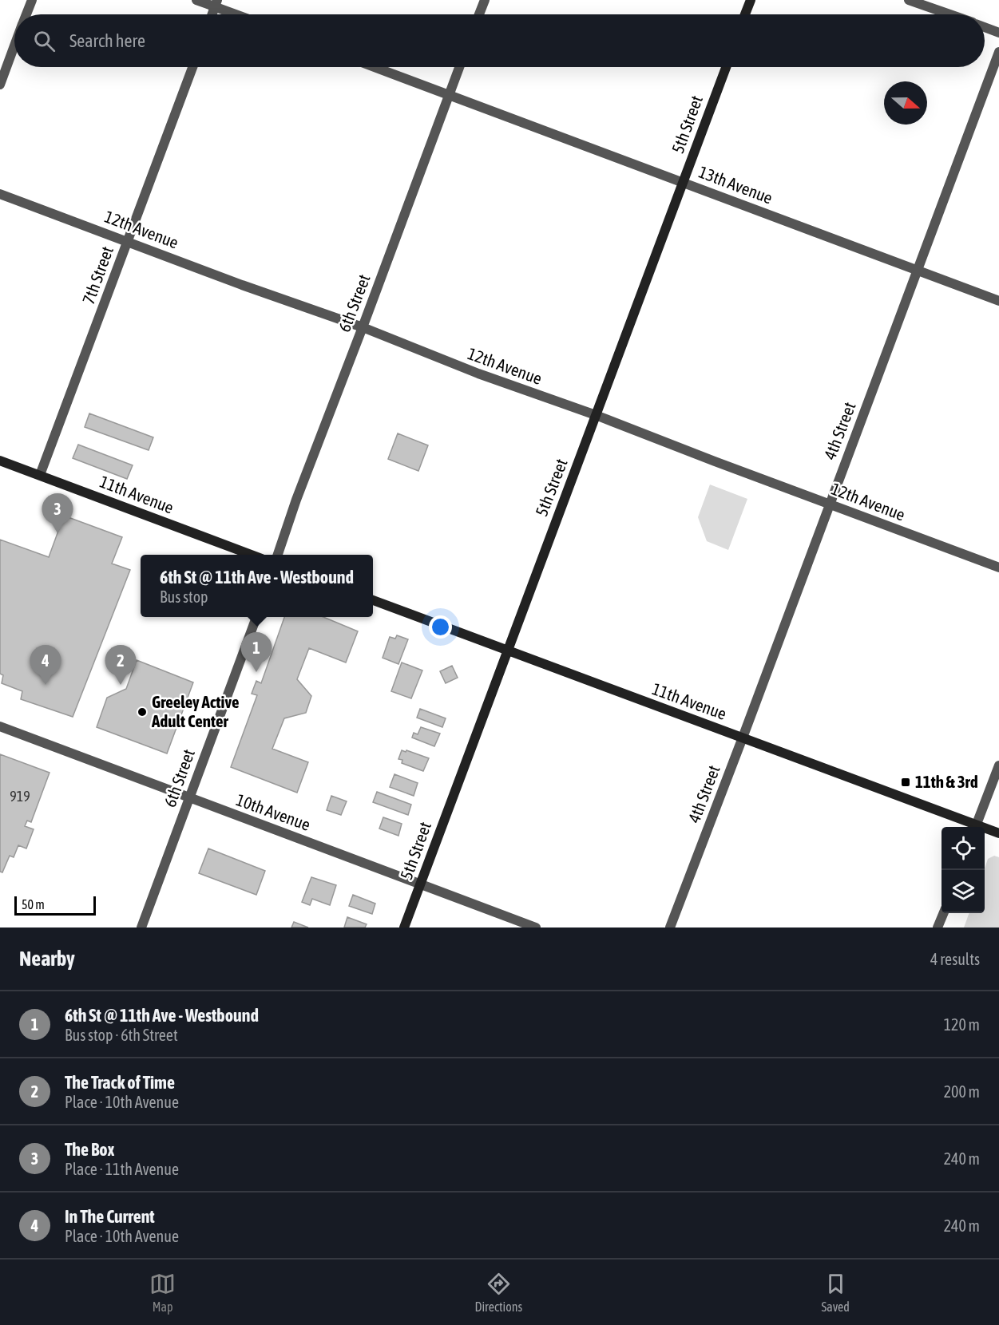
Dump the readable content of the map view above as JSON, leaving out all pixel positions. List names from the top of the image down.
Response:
{
  "streets": {
    "main road": ["5th Street", "11th Avenue"],
    "street": [
      "13th Avenue",
      "12th Avenue",
      "7th Street",
      "6th Street",
      "4th Street",
      "10th Avenue"
    ]
  },
  "crossings": [
    ["5th Street", "13th Avenue"],
    ["5th Street", "12th Avenue"],
    ["5th Street", "11th Avenue"],
    ["5th Street", "10th Avenue"],
    ["13th Avenue", "6th Street"],
    ["13th Avenue", "4th Street"],
    ["12th Avenue", "7th Street"],
    ["12th Avenue", "6th Street"],
    ["12th Avenue", "4th Street"],
    ["7th Street", "11th Avenue"],
    ["6th Street", "10th Avenue"],
    ["4th Street", "11th Avenue"]
  ],
  "places": {
    "other": ["Greeley Active Adult Center"],
    "transit": ["11th & 3rd"]
  },
  "house_numbers": ["919"],
  "scale_bar": "50 m",
  "north": "right",
  "page": {
    "search": "Search here",
    "pins": [
      "3",
      "1",
      "2",
      "4"
    ],
    "popup": ["6th St @ 11th Ave - Westbound", "Bus stop"],
    "scale": "50 m",
    "heading": ["Nearby", "4 results"],
    "list": [
      {
        "mark": "1",
        "name": "6th St @ 11th Ave - Westbound",
        "note": "Bus stop · 6th Street",
        "value": "120 m"
      },
      {
        "mark": "2",
        "name": "The Track of Time",
        "note": "Place · 10th Avenue",
        "value": "200 m"
      },
      {
        "mark": "3",
        "name": "The Box",
        "note": "Place · 11th Avenue",
        "value": "240 m"
      },
      {
        "mark": "4",
        "name": "In The Current",
        "note": "Place · 10th Avenue",
        "value": "240 m"
      }
    ],
    "nav": ["Map", "Directions", "Saved"]
  }
}
